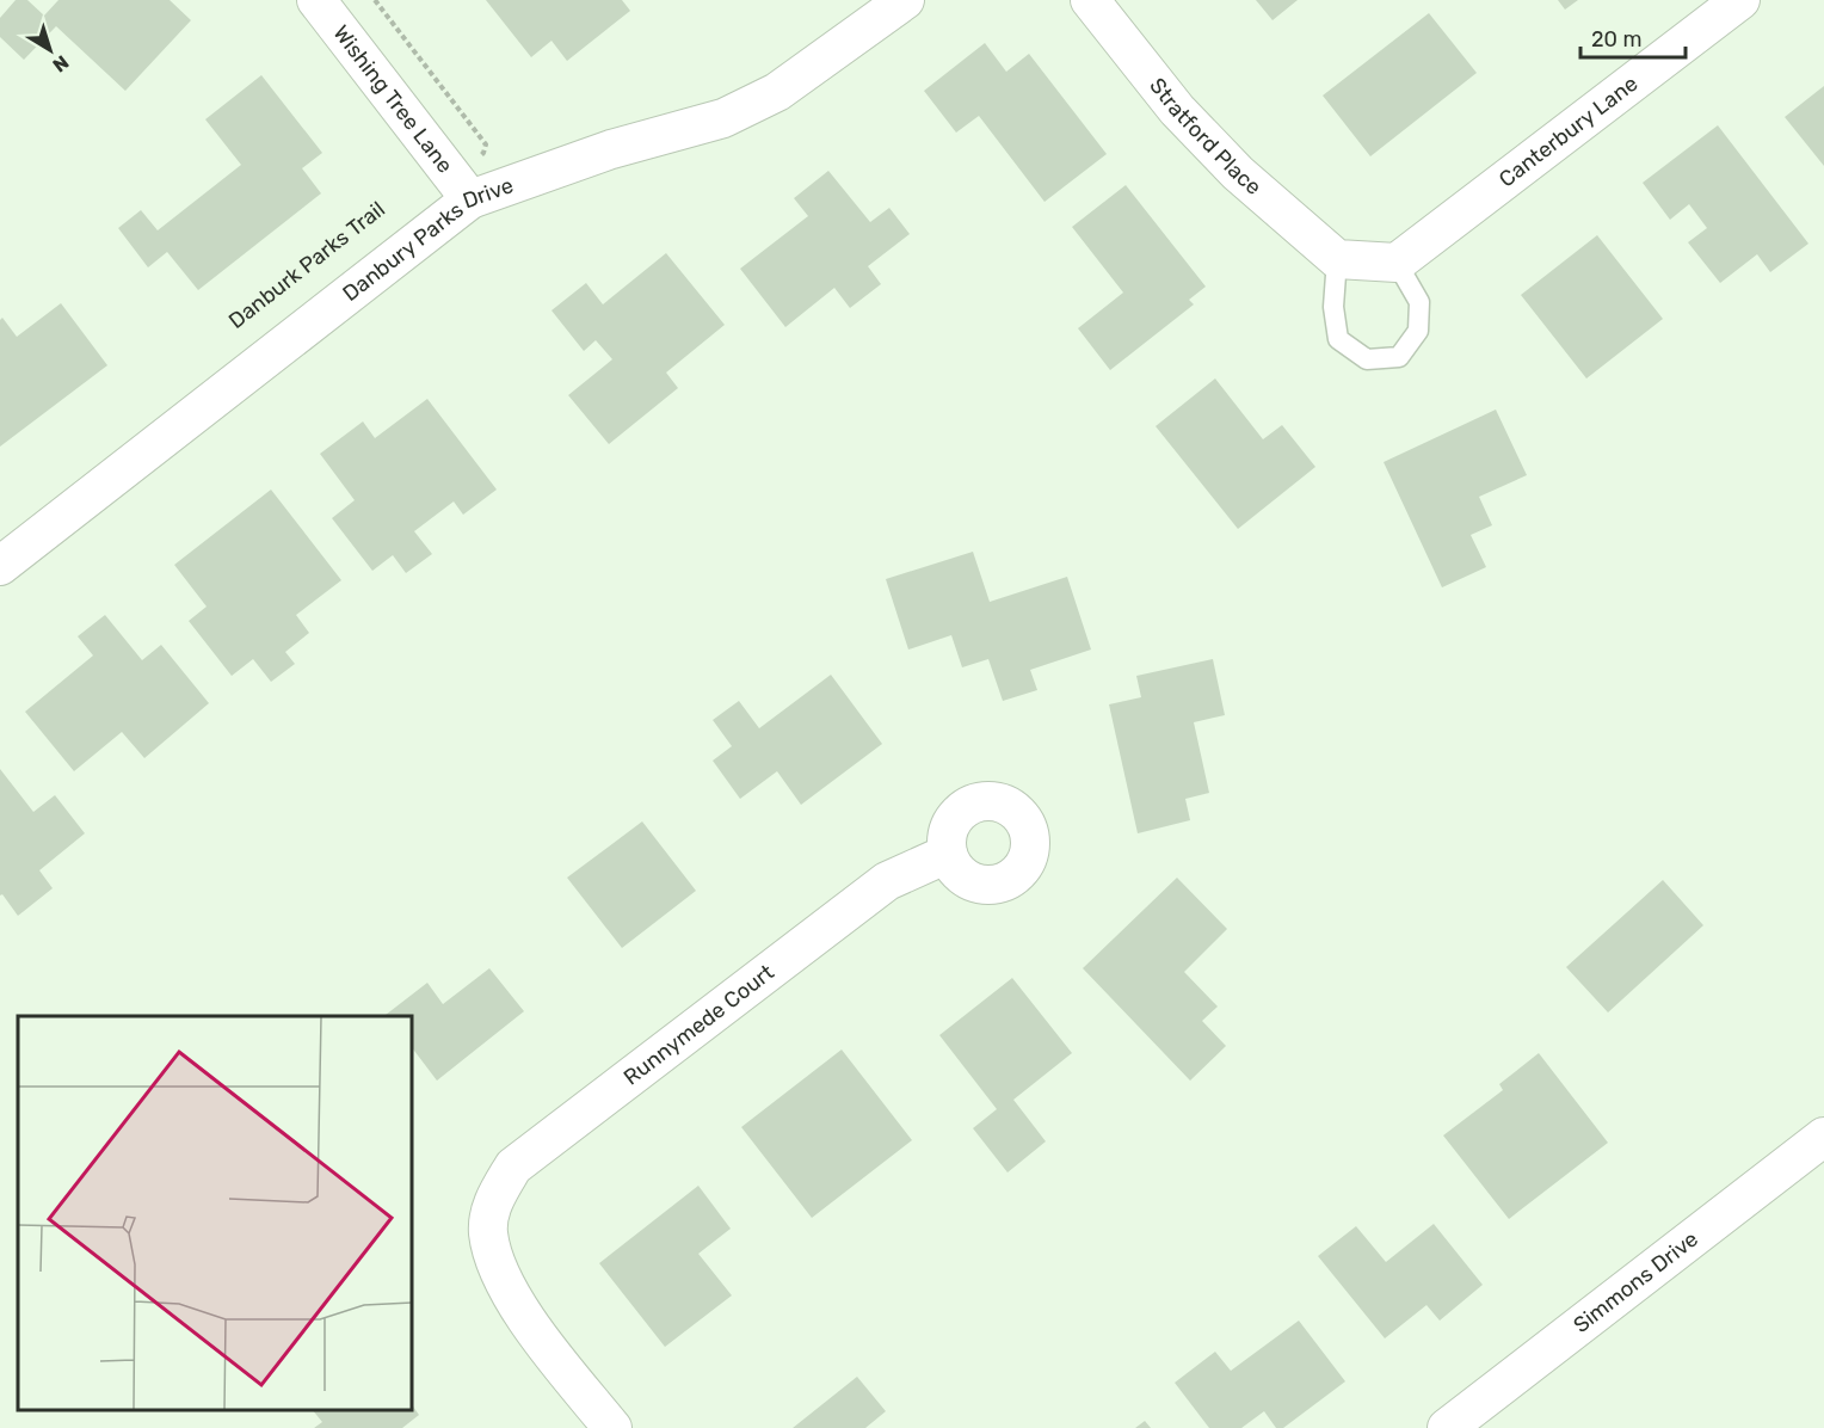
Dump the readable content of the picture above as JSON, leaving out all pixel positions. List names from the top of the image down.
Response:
{
  "streets": {
    "street": [
      "Wishing Tree Lane",
      "Canterbury Lane",
      "Stratford Place",
      "Danbury Parks Drive",
      "Runnymede Court",
      "Simmons Drive"
    ]
  },
  "crossings": [
    ["Wishing Tree Lane", "Danbury Parks Drive"],
    ["Canterbury Lane", "Stratford Place"]
  ],
  "scale_bar": "20 m",
  "north": "bottom right"
}
